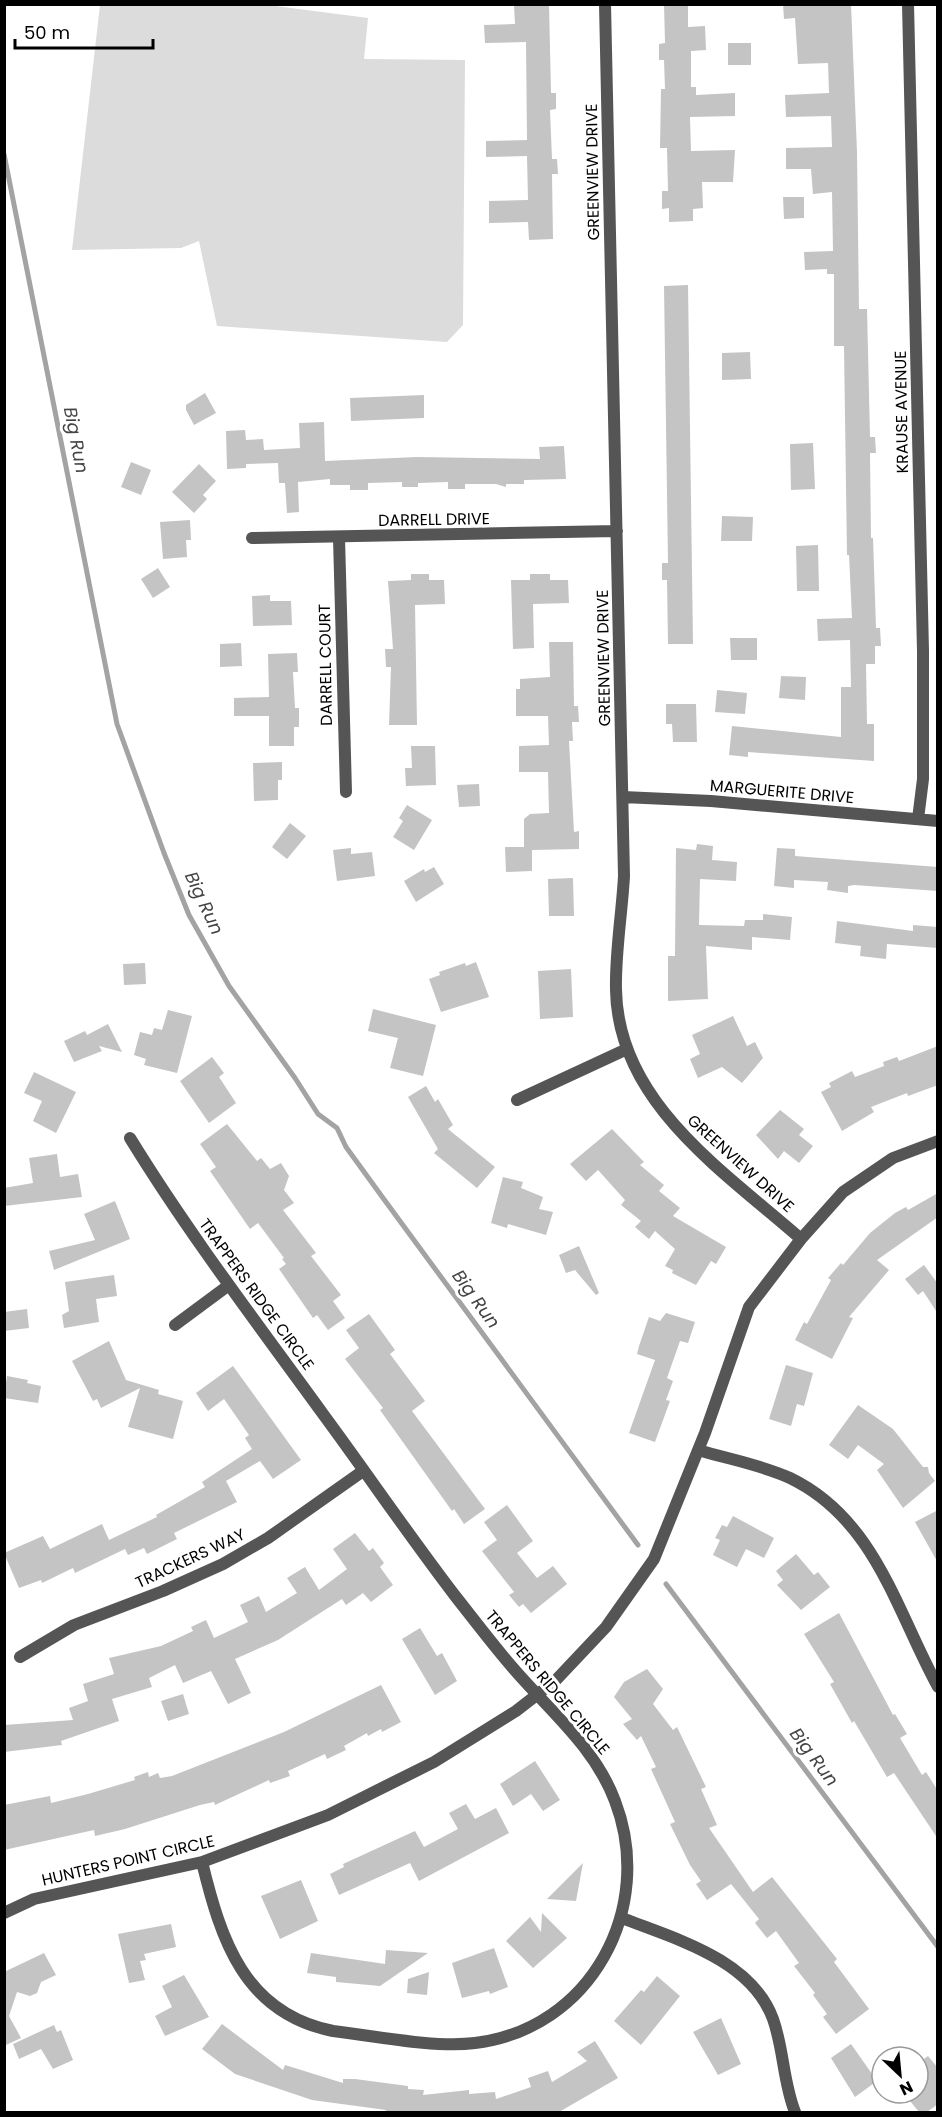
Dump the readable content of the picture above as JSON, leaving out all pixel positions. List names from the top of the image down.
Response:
{
  "streets": {
    "street": [
      "GREENVIEW DRIVE",
      "KRAUSE AVENUE",
      "DARRELL DRIVE",
      "DARRELL COURT",
      "MARGUERITE DRIVE",
      "TRAPPERS RIDGE CIRCLE",
      "TRACKERS WAY",
      "HUNTERS POINT CIRCLE"
    ]
  },
  "crossings": [
    ["GREENVIEW DRIVE", "DARRELL DRIVE"],
    ["GREENVIEW DRIVE", "MARGUERITE DRIVE"],
    ["GREENVIEW DRIVE", "HUNTERS POINT CIRCLE"],
    ["KRAUSE AVENUE", "MARGUERITE DRIVE"],
    ["DARRELL DRIVE", "DARRELL COURT"],
    ["TRAPPERS RIDGE CIRCLE", "TRACKERS WAY"],
    ["TRAPPERS RIDGE CIRCLE", "HUNTERS POINT CIRCLE"]
  ],
  "water": ["Big Run"],
  "scale_bar": "50 m",
  "north": "bottom right"
}
